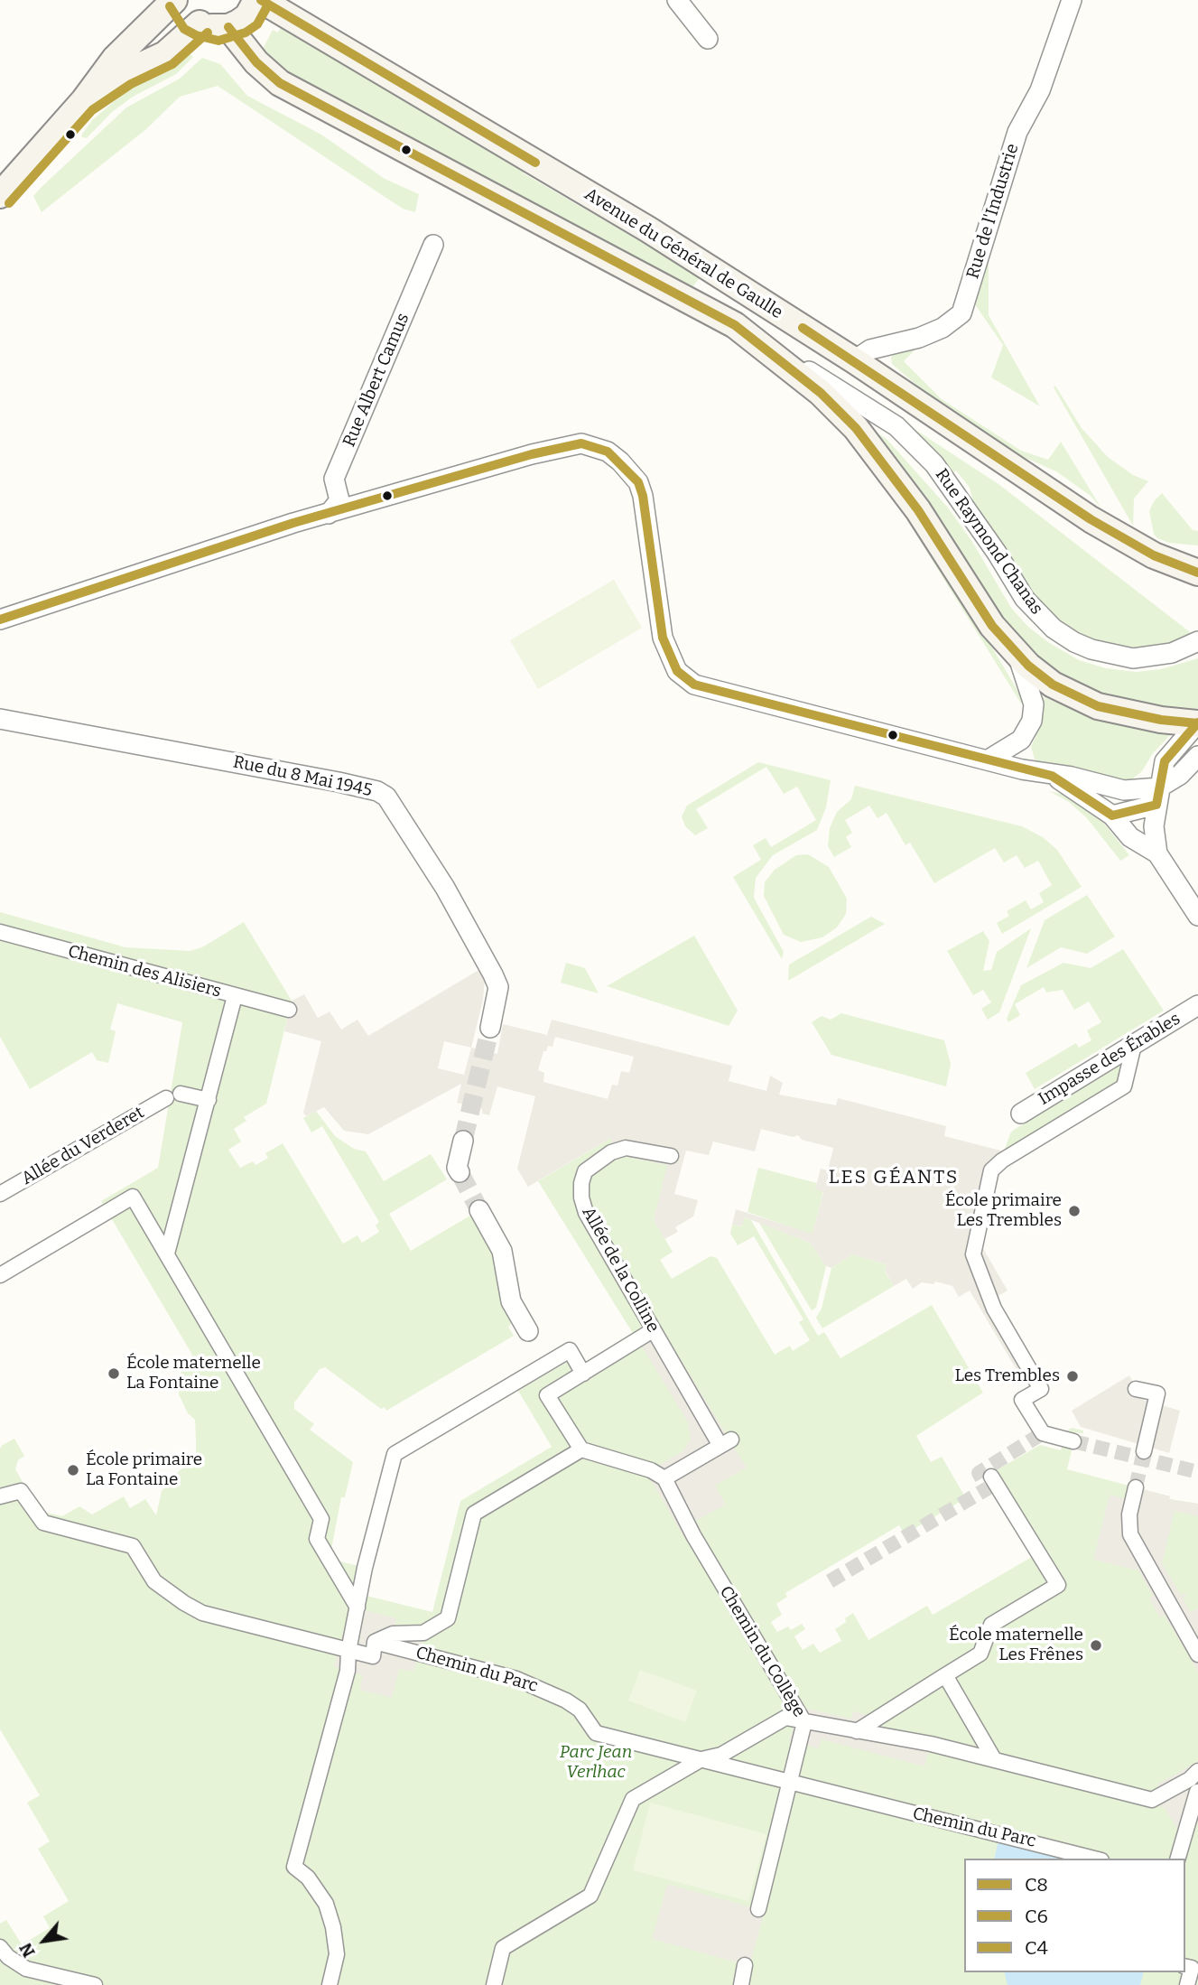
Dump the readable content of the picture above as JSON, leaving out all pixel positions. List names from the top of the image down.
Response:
{
  "streets": {
    "main road": ["Avenue du Général de Gaulle"],
    "street": [
      "Rue de l'Industrie",
      "Rue Albert Camus",
      "Rue Raymond Chanas",
      "Rue du 8 Mai 1945",
      "Chemin des Alisiers",
      "Impasse des Érables",
      "Allée du Verderet",
      "Allée de la Colline",
      "Chemin du Collège",
      "Chemin du Parc"
    ]
  },
  "crossings": [
    ["Rue de l'Industrie", "Avenue du Général de Gaulle"],
    ["Avenue du Général de Gaulle", "Rue Raymond Chanas"],
    ["Allée de la Colline", "Chemin du Collège"],
    ["Chemin du Collège", "Chemin du Parc"]
  ],
  "districts": ["LES GÉANTS"],
  "parks": ["Parc Jean Verlhac"],
  "places": [
    "École primaire Les Trembles",
    "École maternelle La Fontaine",
    "Les Trembles",
    "École primaire La Fontaine",
    "École maternelle Les Frênes"
  ],
  "lines": ["transit line C8", "transit line C4", "transit line C6"],
  "legend": ["C8", "C6", "C4"],
  "north": "bottom left"
}
